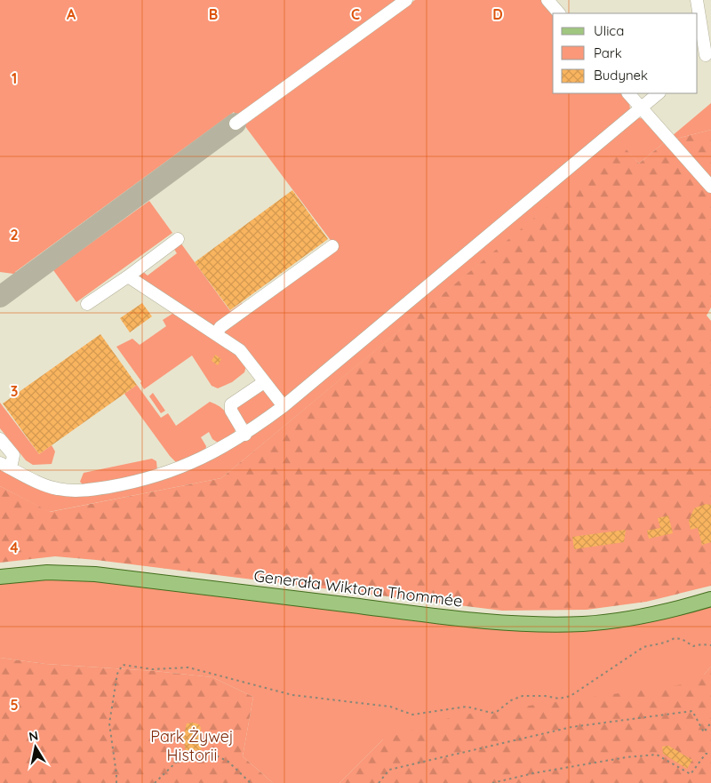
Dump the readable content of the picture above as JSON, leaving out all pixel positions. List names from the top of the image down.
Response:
{
  "streets": {
    "main road": ["Generała Wiktora Thommée"]
  },
  "parks": ["Park Żywej Historii"],
  "legend": ["Ulica", "Park", "Budynek"],
  "north": "top",
  "grid": {
    "columns": [
      "A",
      "B",
      "C",
      "D"
    ],
    "rows": [
      "1",
      "2",
      "3",
      "4",
      "5"
    ]
  }
}
